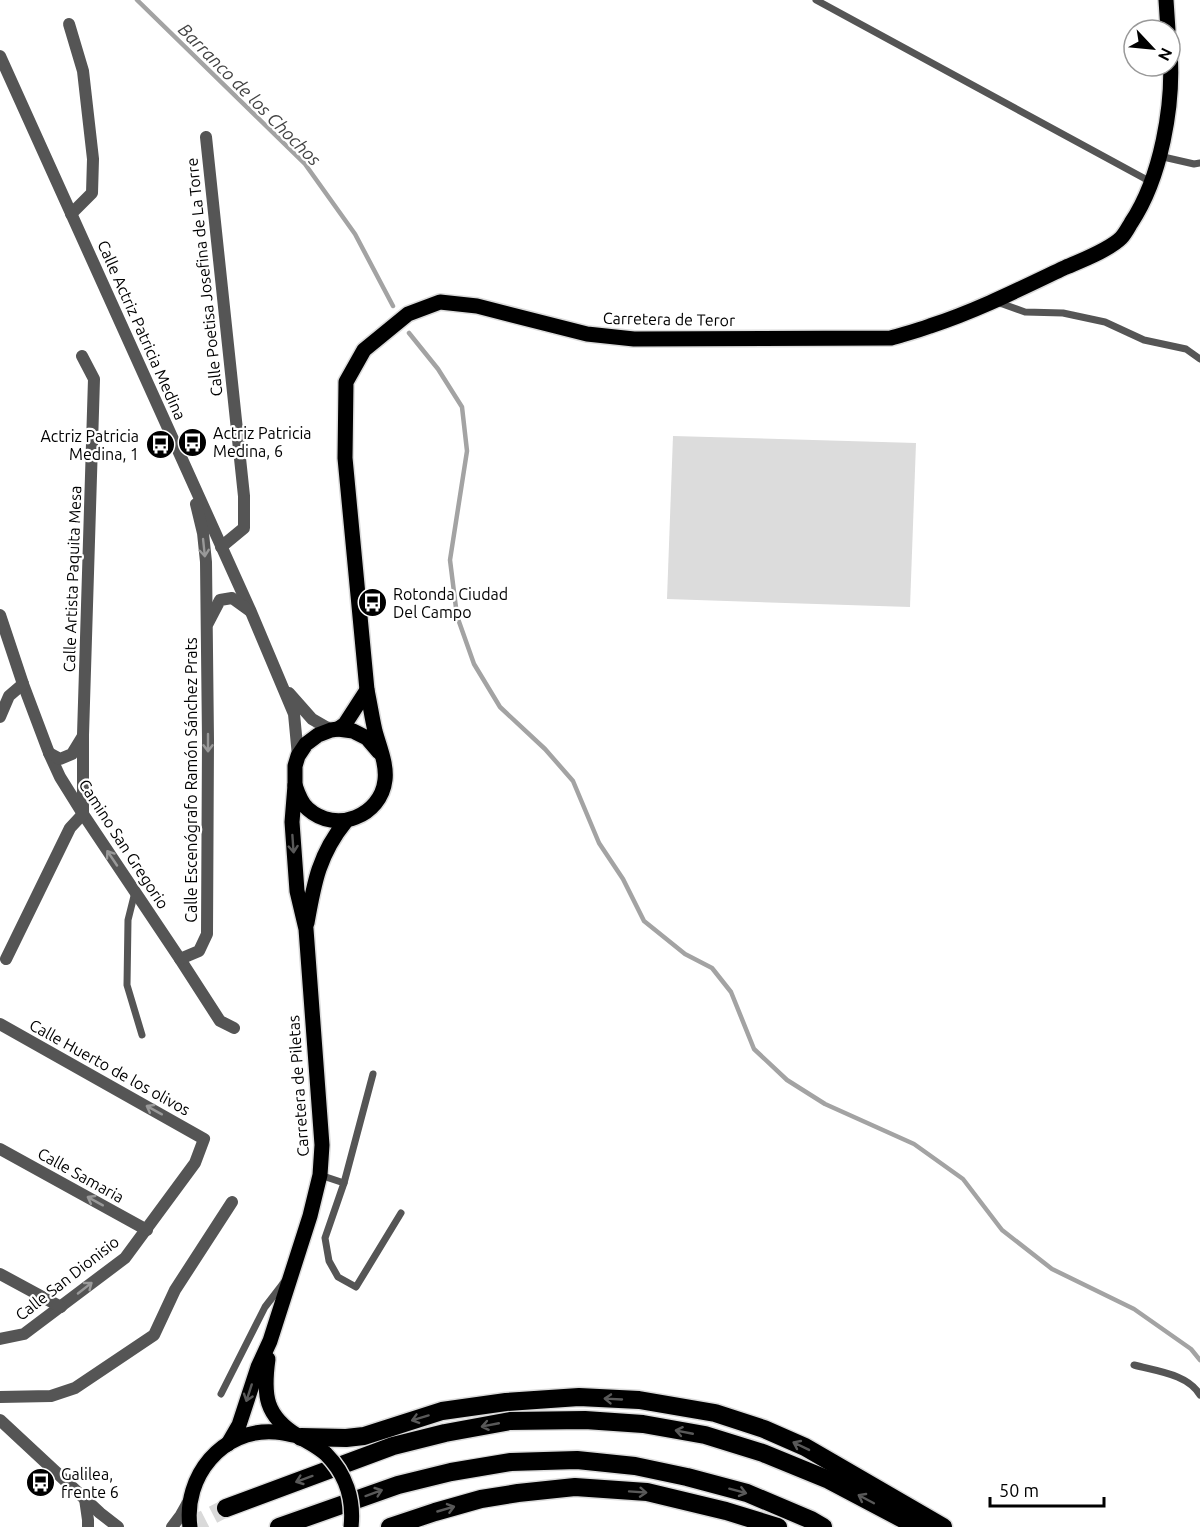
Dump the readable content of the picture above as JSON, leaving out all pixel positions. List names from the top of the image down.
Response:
{
  "streets": {
    "main road": ["Carretera de Teror", "Carretera de Piletas"],
    "street": [
      "Calle Poetisa Josefina de La Torre",
      "Calle Actriz Patricia Medina",
      "Calle Artista Paquita Mesa",
      "Calle Escenógrafo Ramón Sánchez Prats",
      "Camino San Gregorio",
      "Calle Huerto de los olivos",
      "Calle Samaria",
      "Calle San Dionisio"
    ]
  },
  "crossings": [
    ["Calle Poetisa Josefina de La Torre", "Calle Actriz Patricia Medina"],
    ["Carretera de Teror", "Calle Actriz Patricia Medina"],
    ["Calle Actriz Patricia Medina", "Calle Escenógrafo Ramón Sánchez Prats"],
    ["Calle Artista Paquita Mesa", "Camino San Gregorio"],
    ["Calle Escenógrafo Ramón Sánchez Prats", "Camino San Gregorio"],
    ["Calle Huerto de los olivos", "Calle San Dionisio"],
    ["Calle Samaria", "Calle San Dionisio"]
  ],
  "one_way": ["Calle Escenógrafo Ramón Sánchez Prats", "Calle Huerto de los olivos", "Calle Samaria"],
  "water": ["Barranco de los Chochos"],
  "places": {
    "bus stop": [
      "Actriz Patricia Medina, 6",
      "Actriz Patricia Medina, 1",
      "Rotonda Ciudad Del Campo",
      "Galilea, frente 6"
    ]
  },
  "scale_bar": "50 m",
  "north": "bottom right"
}
